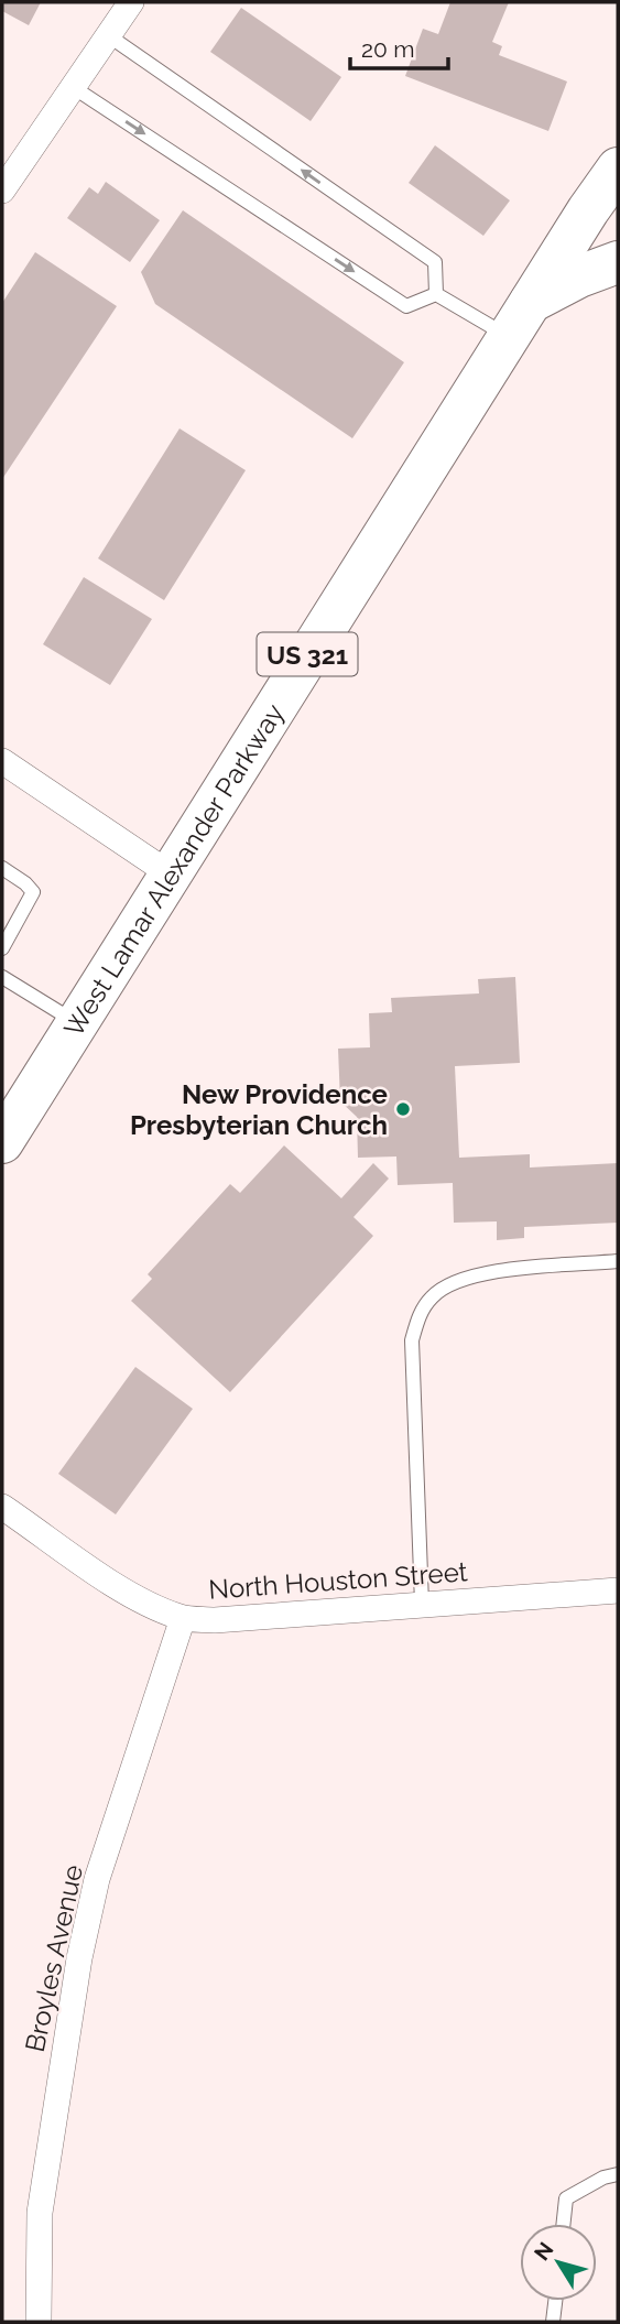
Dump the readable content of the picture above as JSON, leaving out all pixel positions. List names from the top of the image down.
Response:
{
  "streets": {
    "highway": ["US 321", "West Lamar Alexander Parkway"],
    "street": ["North Houston Street", "Broyles Avenue"]
  },
  "crossings": [
    ["North Houston Street", "Broyles Avenue"]
  ],
  "places": ["New Providence Presbyterian Church"],
  "scale_bar": "20 m",
  "north": "top left"
}
